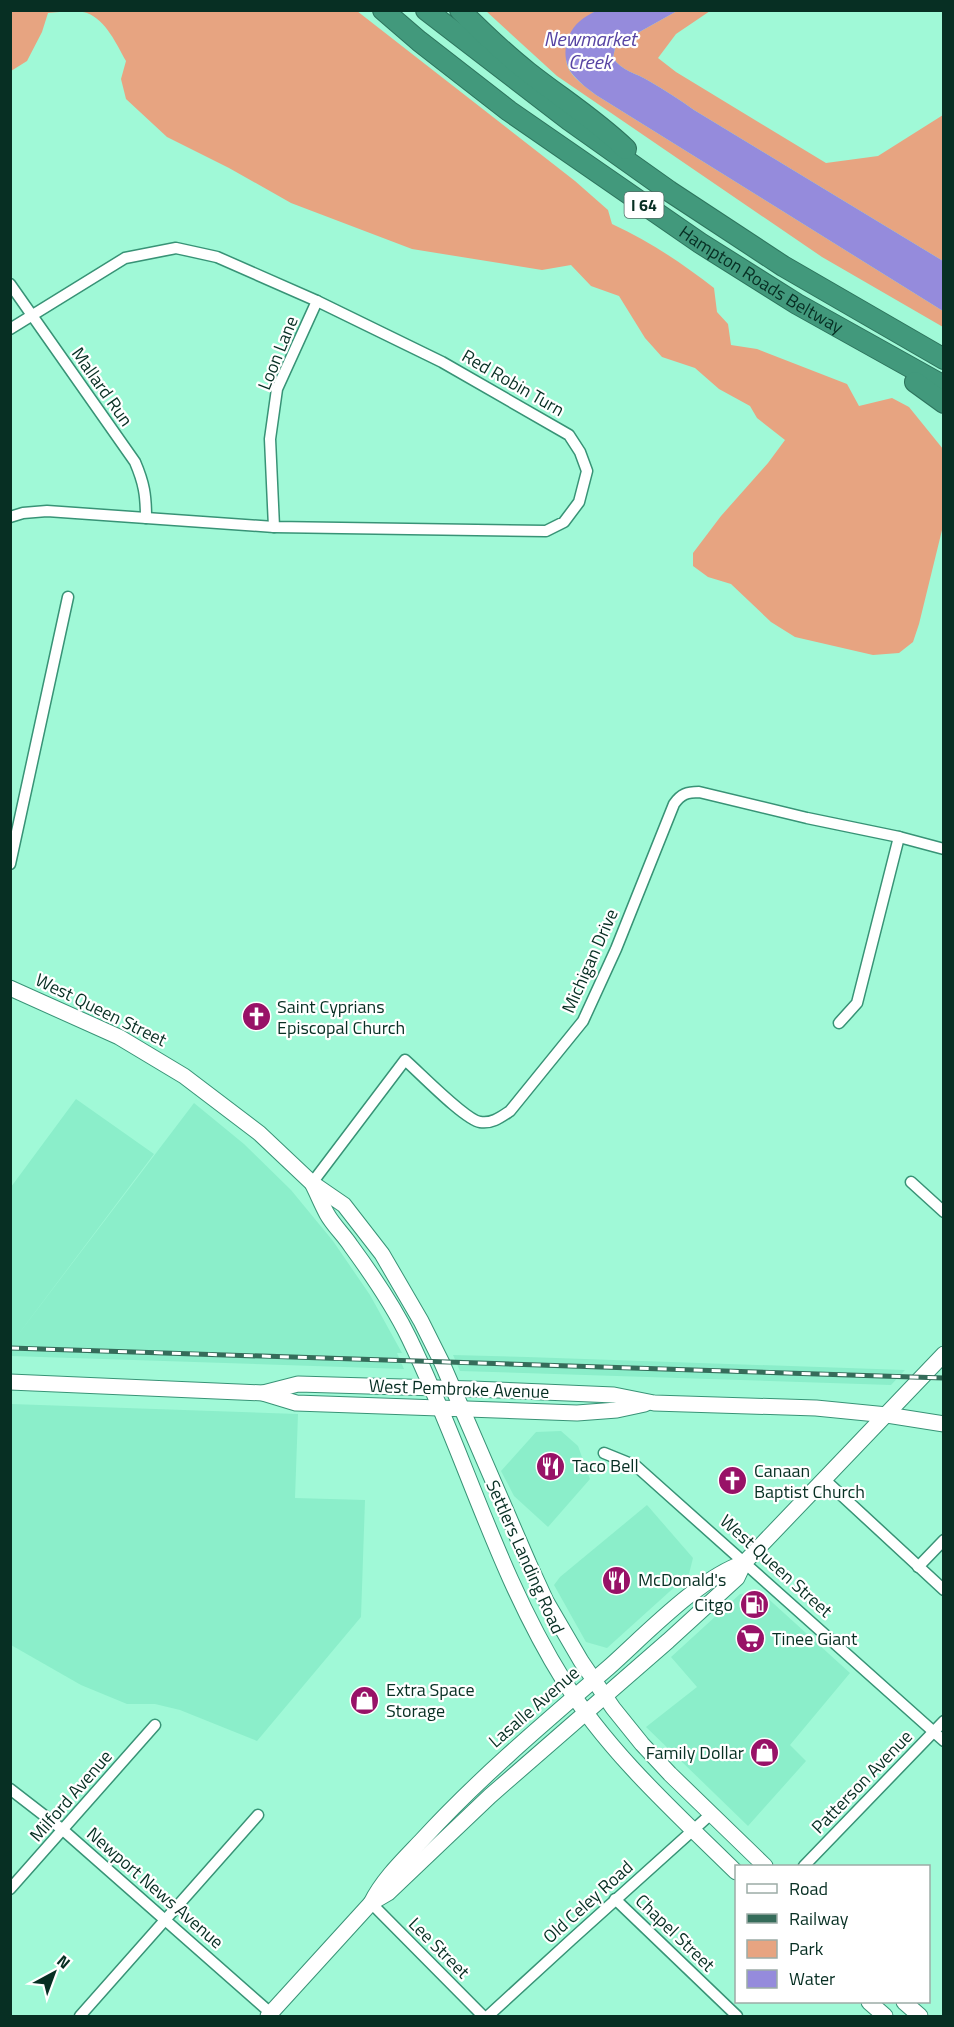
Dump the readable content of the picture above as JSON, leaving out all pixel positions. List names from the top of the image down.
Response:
{
  "streets": {
    "highway": ["I 64", "Hampton Roads Beltway"],
    "main road": [
      "West Queen Street",
      "West Pembroke Avenue",
      "Settlers Landing Road",
      "Lasalle Avenue"
    ],
    "street": [
      "Loon Lane",
      "Red Robin Turn",
      "Mallard Run",
      "Michigan Drive",
      "Patterson Avenue",
      "Milford Avenue",
      "Newport News Avenue",
      "Old Celey Road",
      "Chapel Street",
      "Lee Street"
    ]
  },
  "crossings": [
    ["I 64", "Hampton Roads Beltway"],
    ["Loon Lane", "Red Robin Turn"],
    ["Red Robin Turn", "Mallard Run"],
    ["Michigan Drive", "West Queen Street"],
    ["West Queen Street", "West Pembroke Avenue"],
    ["West Queen Street", "Settlers Landing Road"],
    ["West Queen Street", "Lasalle Avenue"],
    ["West Queen Street", "Patterson Avenue"],
    ["West Pembroke Avenue", "Settlers Landing Road"],
    ["West Pembroke Avenue", "Lasalle Avenue"],
    ["Settlers Landing Road", "Lasalle Avenue"],
    ["Settlers Landing Road", "Old Celey Road"],
    ["Lasalle Avenue", "Newport News Avenue"],
    ["Lasalle Avenue", "Lee Street"],
    ["Milford Avenue", "Newport News Avenue"],
    ["Old Celey Road", "Chapel Street"]
  ],
  "water": ["Newmarket Creek"],
  "places": {
    "church": ["Saint Cyprians Episcopal Church", "Canaan Baptist Church"],
    "restaurant": ["Taco Bell", "McDonald's"],
    "fuel station": ["Citgo"],
    "supermarket": ["Tinee Giant"],
    "shop": ["Extra Space Storage", "Family Dollar"]
  },
  "legend": [
    "Road",
    "Railway",
    "Park",
    "Water"
  ],
  "north": "top right"
}
